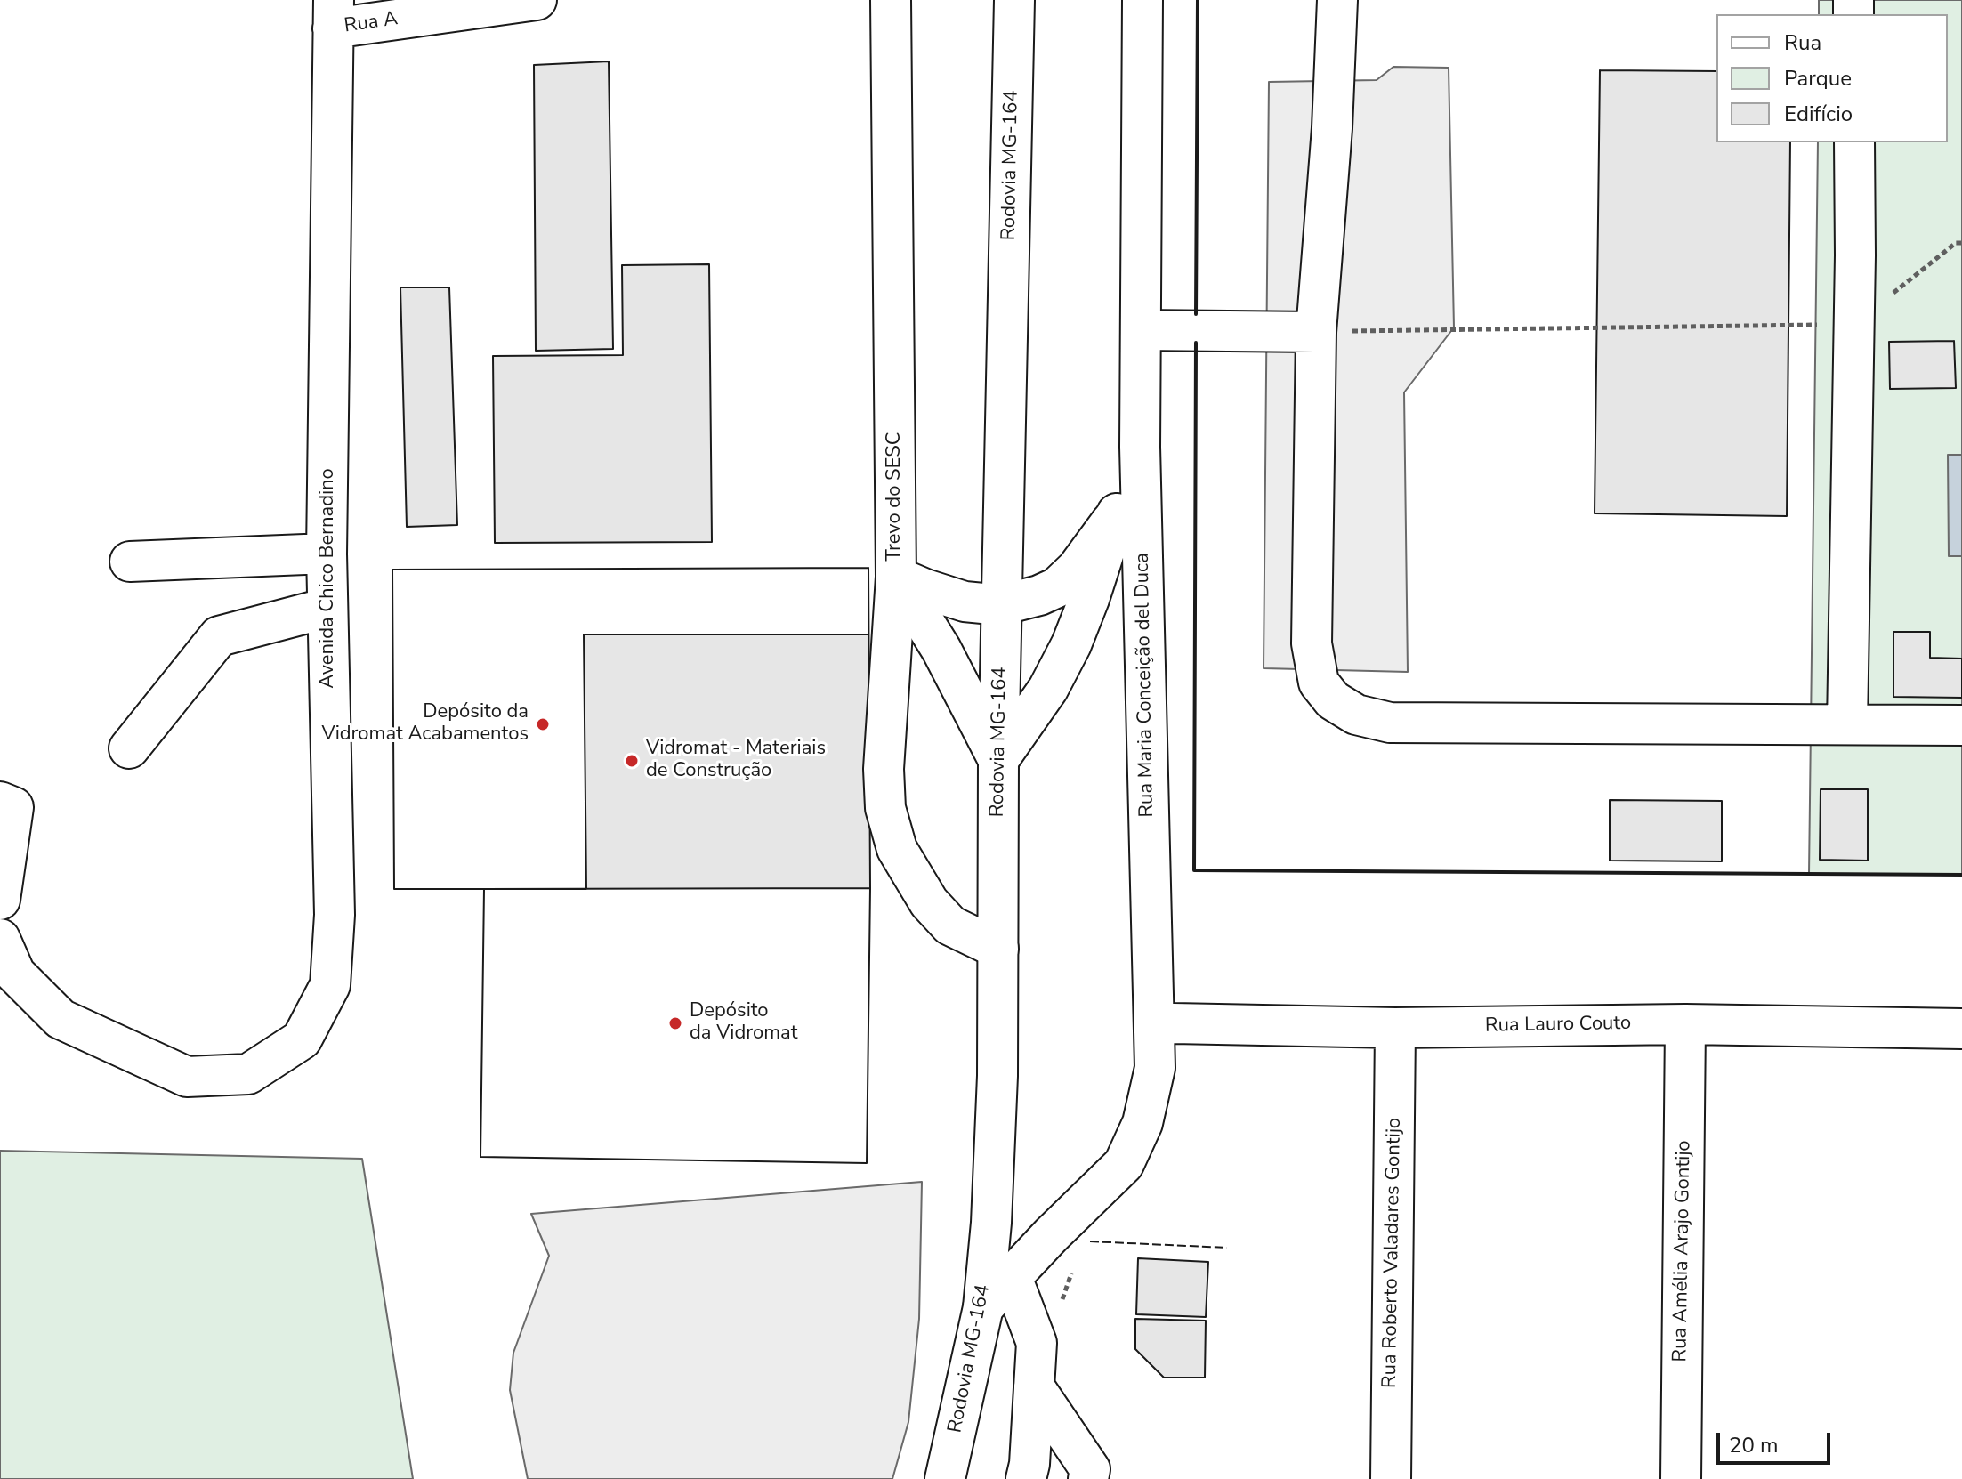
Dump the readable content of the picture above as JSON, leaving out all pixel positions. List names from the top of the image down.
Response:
{
  "streets": {
    "street": [
      "Rua A",
      "Rodovia MG-164",
      "Trevo do SESC",
      "Avenida Chico Bernadino",
      "Rua Maria Conceição del Duca",
      "Rua Lauro Couto",
      "Rua Amélia Arajo Gontijo",
      "Rua Roberto Valadares Gontijo"
    ]
  },
  "crossings": [
    ["Rua A", "Avenida Chico Bernadino"],
    ["Rodovia MG-164", "Trevo do SESC"],
    ["Rodovia MG-164", "Rua Maria Conceição del Duca"],
    ["Trevo do SESC", "Rua Maria Conceição del Duca"],
    ["Rua Maria Conceição del Duca", "Rua Lauro Couto"],
    ["Rua Lauro Couto", "Rua Amélia Arajo Gontijo"],
    ["Rua Lauro Couto", "Rua Roberto Valadares Gontijo"]
  ],
  "places": ["Depósito da Vidromat Acabamentos", "Vidromat - Materiais de Construção", "Depósito da Vidromat"],
  "legend": ["Rua", "Parque", "Edifício"],
  "scale_bar": "20 m"
}
